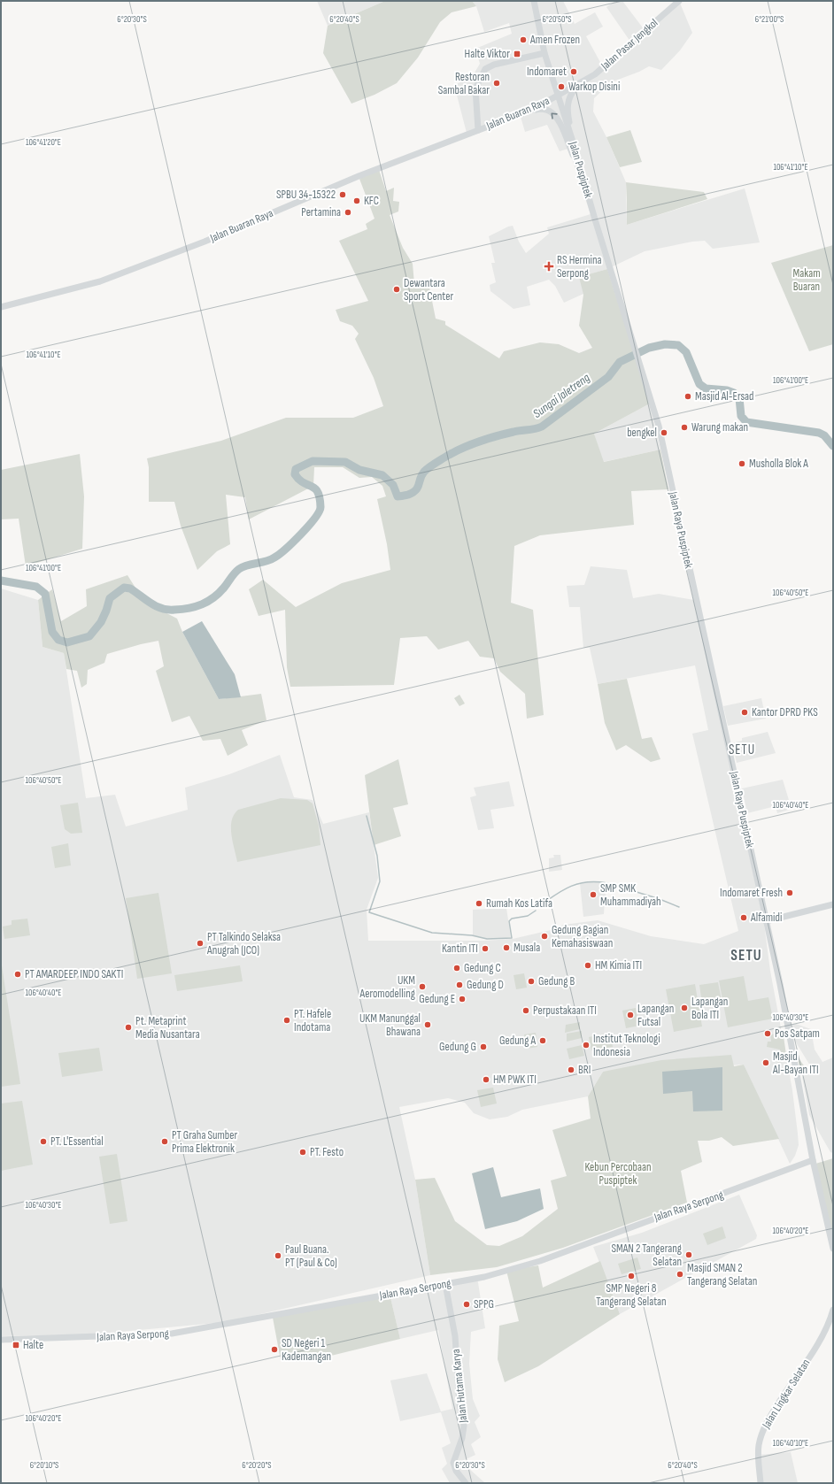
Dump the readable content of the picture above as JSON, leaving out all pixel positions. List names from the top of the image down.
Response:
{
  "streets": {
    "main road": [
      "Jalan Pasar Jengkol",
      "Jalan Buaran Raya",
      "Jalan Puspiptek",
      "Jalan Raya Puspiptek",
      "Jalan Raya Serpong",
      "Jalan Hutama Karya",
      "Jalan Lingkar Selatan"
    ]
  },
  "crossings": [
    ["Jalan Pasar Jengkol", "Jalan Buaran Raya"],
    ["Jalan Pasar Jengkol", "Jalan Puspiptek"],
    ["Jalan Buaran Raya", "Jalan Puspiptek"],
    ["Jalan Puspiptek", "Jalan Raya Puspiptek"],
    ["Jalan Raya Puspiptek", "Jalan Raya Serpong"],
    ["Jalan Raya Serpong", "Jalan Hutama Karya"]
  ],
  "districts": ["SETU", "SETU"],
  "water": ["Sungai Jaletreng"],
  "parks": ["Makam Buaran", "Kebun Percobaan Puspiptek"],
  "places": {
    "other": [
      "Amen Frozen",
      "Indomaret",
      "Restoran Sambal Bakar",
      "Warkop Disini",
      "SPBU 34-15322",
      "KFC",
      "Pertamina",
      "Dewantara Sport Center",
      "Masjid Al-Ersad",
      "Warung makan",
      "bengkel",
      "Musholla Blok A",
      "Kantor DPRD PKS",
      "Indomaret Fresh",
      "SMP SMK Muhammadiyah",
      "Rumah Kos Latifa",
      "Alfamidi",
      "Gedung Bagian Kemahasiswaan",
      "PT Talkindo Selaksa Anugrah (JCO)",
      "Musala",
      "Kantin ITI",
      "HM Kimia ITI",
      "Gedung C",
      "PT AMARDEEP INDO SAKTI",
      "Gedung B",
      "Gedung D",
      "UKM Aeromodelling",
      "Gedung E",
      "Lapangan Bola ITI",
      "Perpustakaan ITI",
      "Lapangan Futsal",
      "PT. Hafele Indotama",
      "UKM Manunggal Bhawana",
      "Pt. Metaprint Media Nusantara",
      "Pos Satpam",
      "Gedung A",
      "Institut Teknologi Indonesia",
      "Gedung G",
      "Masjid Al-Bayan ITI",
      "BRI",
      "HM PWK ITI",
      "PT. L'Essential",
      "PT Graha Sumber Prima Elektronik",
      "PT. Festo",
      "SMAN 2 Tangerang Selatan",
      "Paul Buana. PT (Paul & Co)",
      "Masjid SMAN 2 Tangerang Selatan",
      "SMP Negeri 8 Tangerang Selatan",
      "SPPG",
      "SD Negeri 1 Kademangan"
    ],
    "transit": ["Halte Viktor", "Halte"],
    "health": ["RS Hermina Serpong"]
  },
  "coordinates": [
    "6°20'30\"S",
    "6°20'40\"S",
    "6°20'50\"S",
    "6°21'00\"S",
    "106°41'20\"E",
    "106°41'10\"E",
    "106°41'00\"E",
    "106°40'50\"E",
    "106°40'40\"E",
    "106°40'30\"E",
    "106°40'20\"E",
    "106°40'10\"E",
    "6°20'10\"S",
    "6°20'20\"S"
  ]
}
